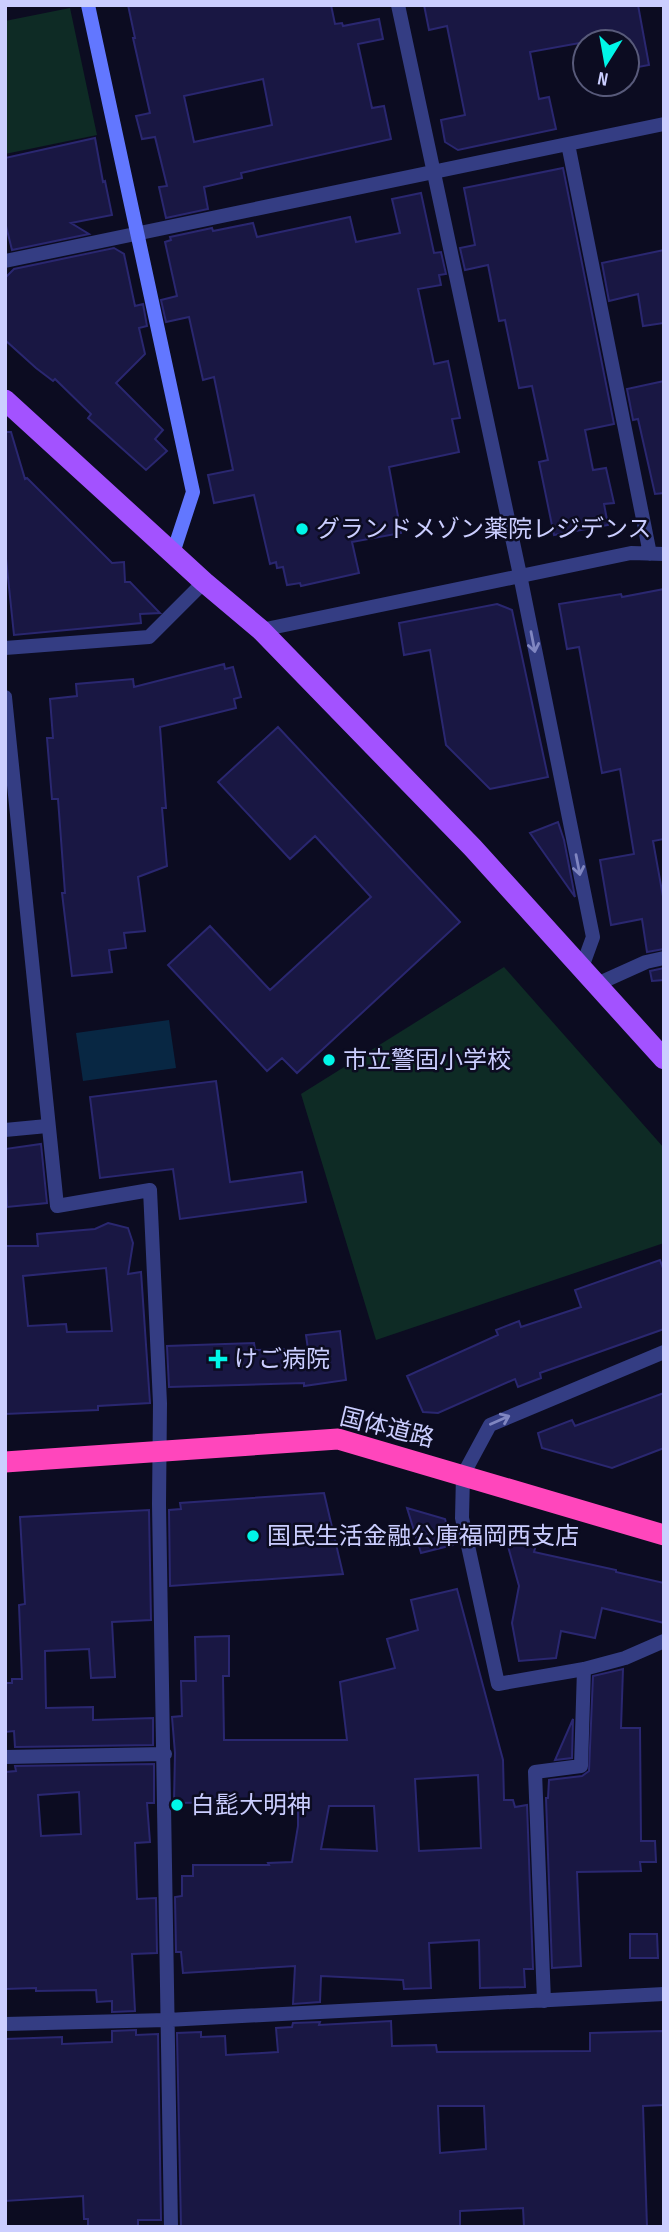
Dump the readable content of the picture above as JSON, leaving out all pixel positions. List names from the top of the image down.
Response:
{
  "streets": {
    "highway": ["国体道路"]
  },
  "places": {
    "other": [
      "グランドメゾン薬院レジデンス",
      "市立警固小学校",
      "国民生活金融公庫福岡西支店",
      "白髭大明神"
    ],
    "health": ["けご病院"]
  },
  "north": "bottom"
}
